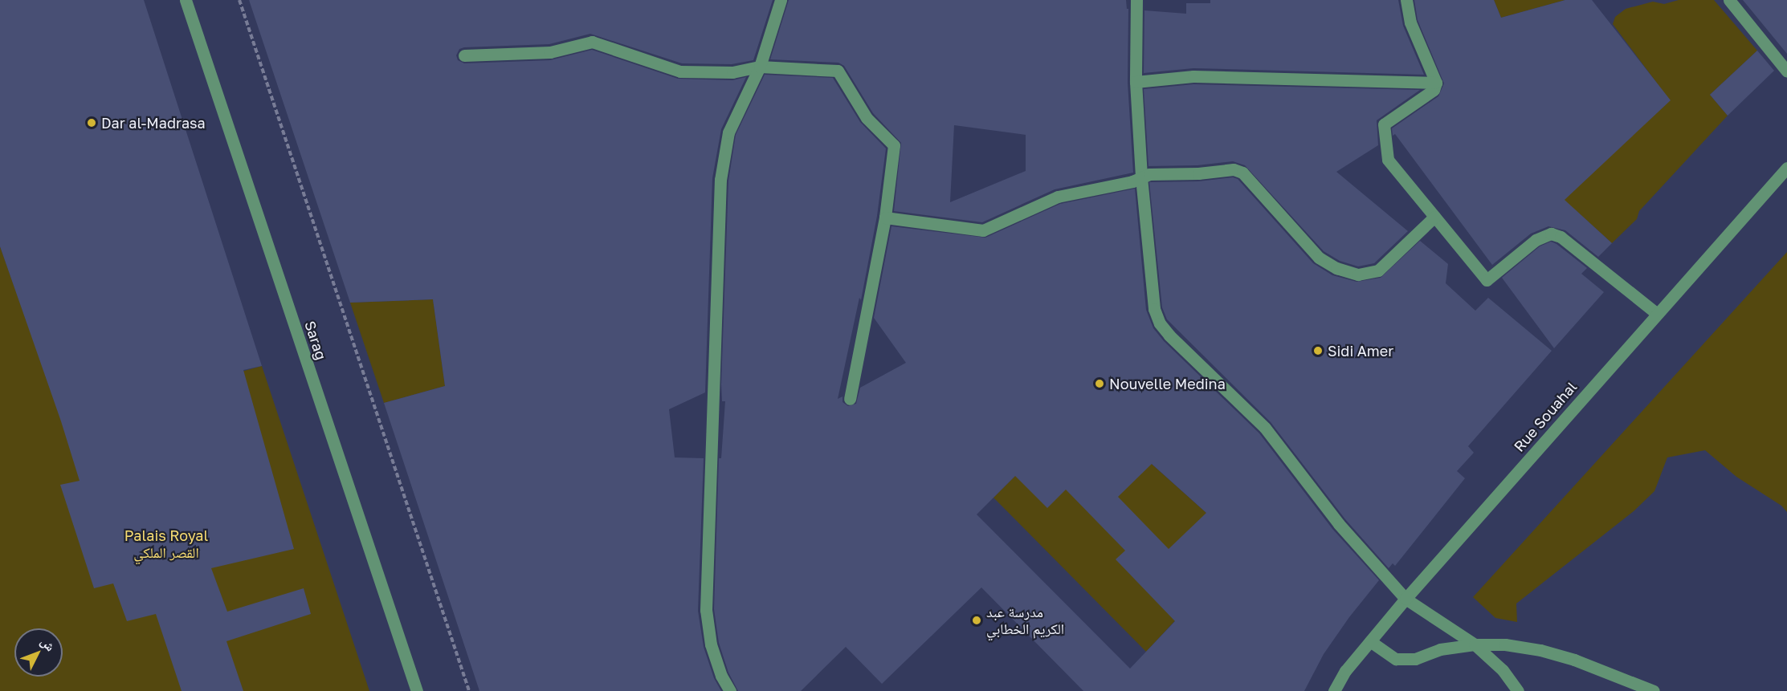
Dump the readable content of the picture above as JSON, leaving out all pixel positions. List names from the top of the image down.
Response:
{
  "streets": {
    "street": ["Sarag", "Rue Souahal"]
  },
  "parks": ["Palais Royal القصر الملكي"],
  "places": [
    "Dar al-Madrasa",
    "Sidi Amer",
    "Nouvelle Medina",
    "مدرسة عبد الكريم الخطابي"
  ],
  "north": "top right"
}
